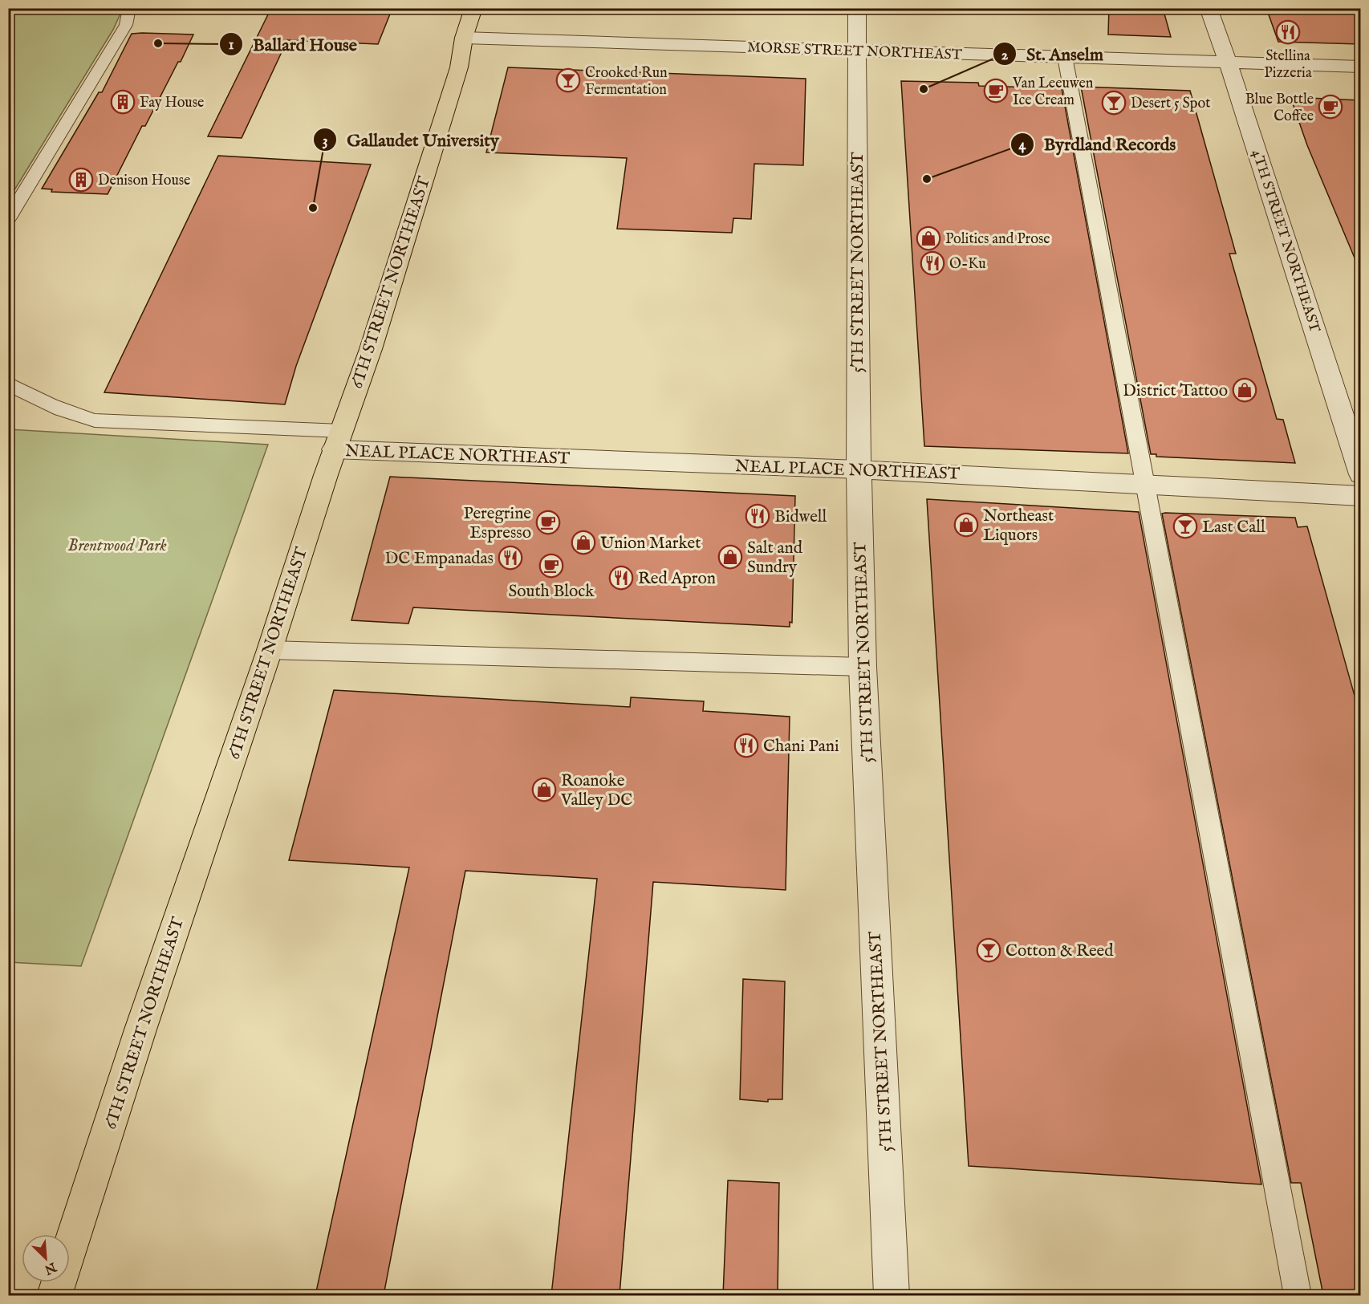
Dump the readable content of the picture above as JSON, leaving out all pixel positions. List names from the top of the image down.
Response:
{
  "streets": {
    "main road": ["6TH STREET NORTHEAST"],
    "street": [
      "MORSE STREET NORTHEAST",
      "4TH STREET NORTHEAST",
      "5TH STREET NORTHEAST",
      "NEAL PLACE NORTHEAST"
    ]
  },
  "crossings": [
    ["MORSE STREET NORTHEAST", "4TH STREET NORTHEAST"],
    ["MORSE STREET NORTHEAST", "5TH STREET NORTHEAST"],
    ["MORSE STREET NORTHEAST", "6TH STREET NORTHEAST"],
    ["5TH STREET NORTHEAST", "NEAL PLACE NORTHEAST"],
    ["6TH STREET NORTHEAST", "NEAL PLACE NORTHEAST"]
  ],
  "parks": ["Brentwood Park"],
  "places": {
    "restaurant": [
      "Stellina Pizzeria",
      "O-Ku",
      "Bidwell",
      "DC Empanadas",
      "Red Apron",
      "Chani Pani"
    ],
    "other": [
      "Ballard House",
      "St. Anselm",
      "Byrdland Records",
      "Gallaudet University"
    ],
    "bar": [
      "Crooked Run Fermentation",
      "Desert 5 Spot",
      "Last Call",
      "Cotton & Reed"
    ],
    "cafe": [
      "Van Leeuwen Ice Cream",
      "Blue Bottle Coffee",
      "Peregrine Espresso",
      "South Block"
    ],
    "building": ["Fay House", "Denison House"],
    "shop": [
      "Politics and Prose",
      "District Tattoo",
      "Northeast Liquors",
      "Union Market",
      "Salt and Sundry",
      "Roanoke Valley DC"
    ]
  },
  "north": "bottom right"
}
